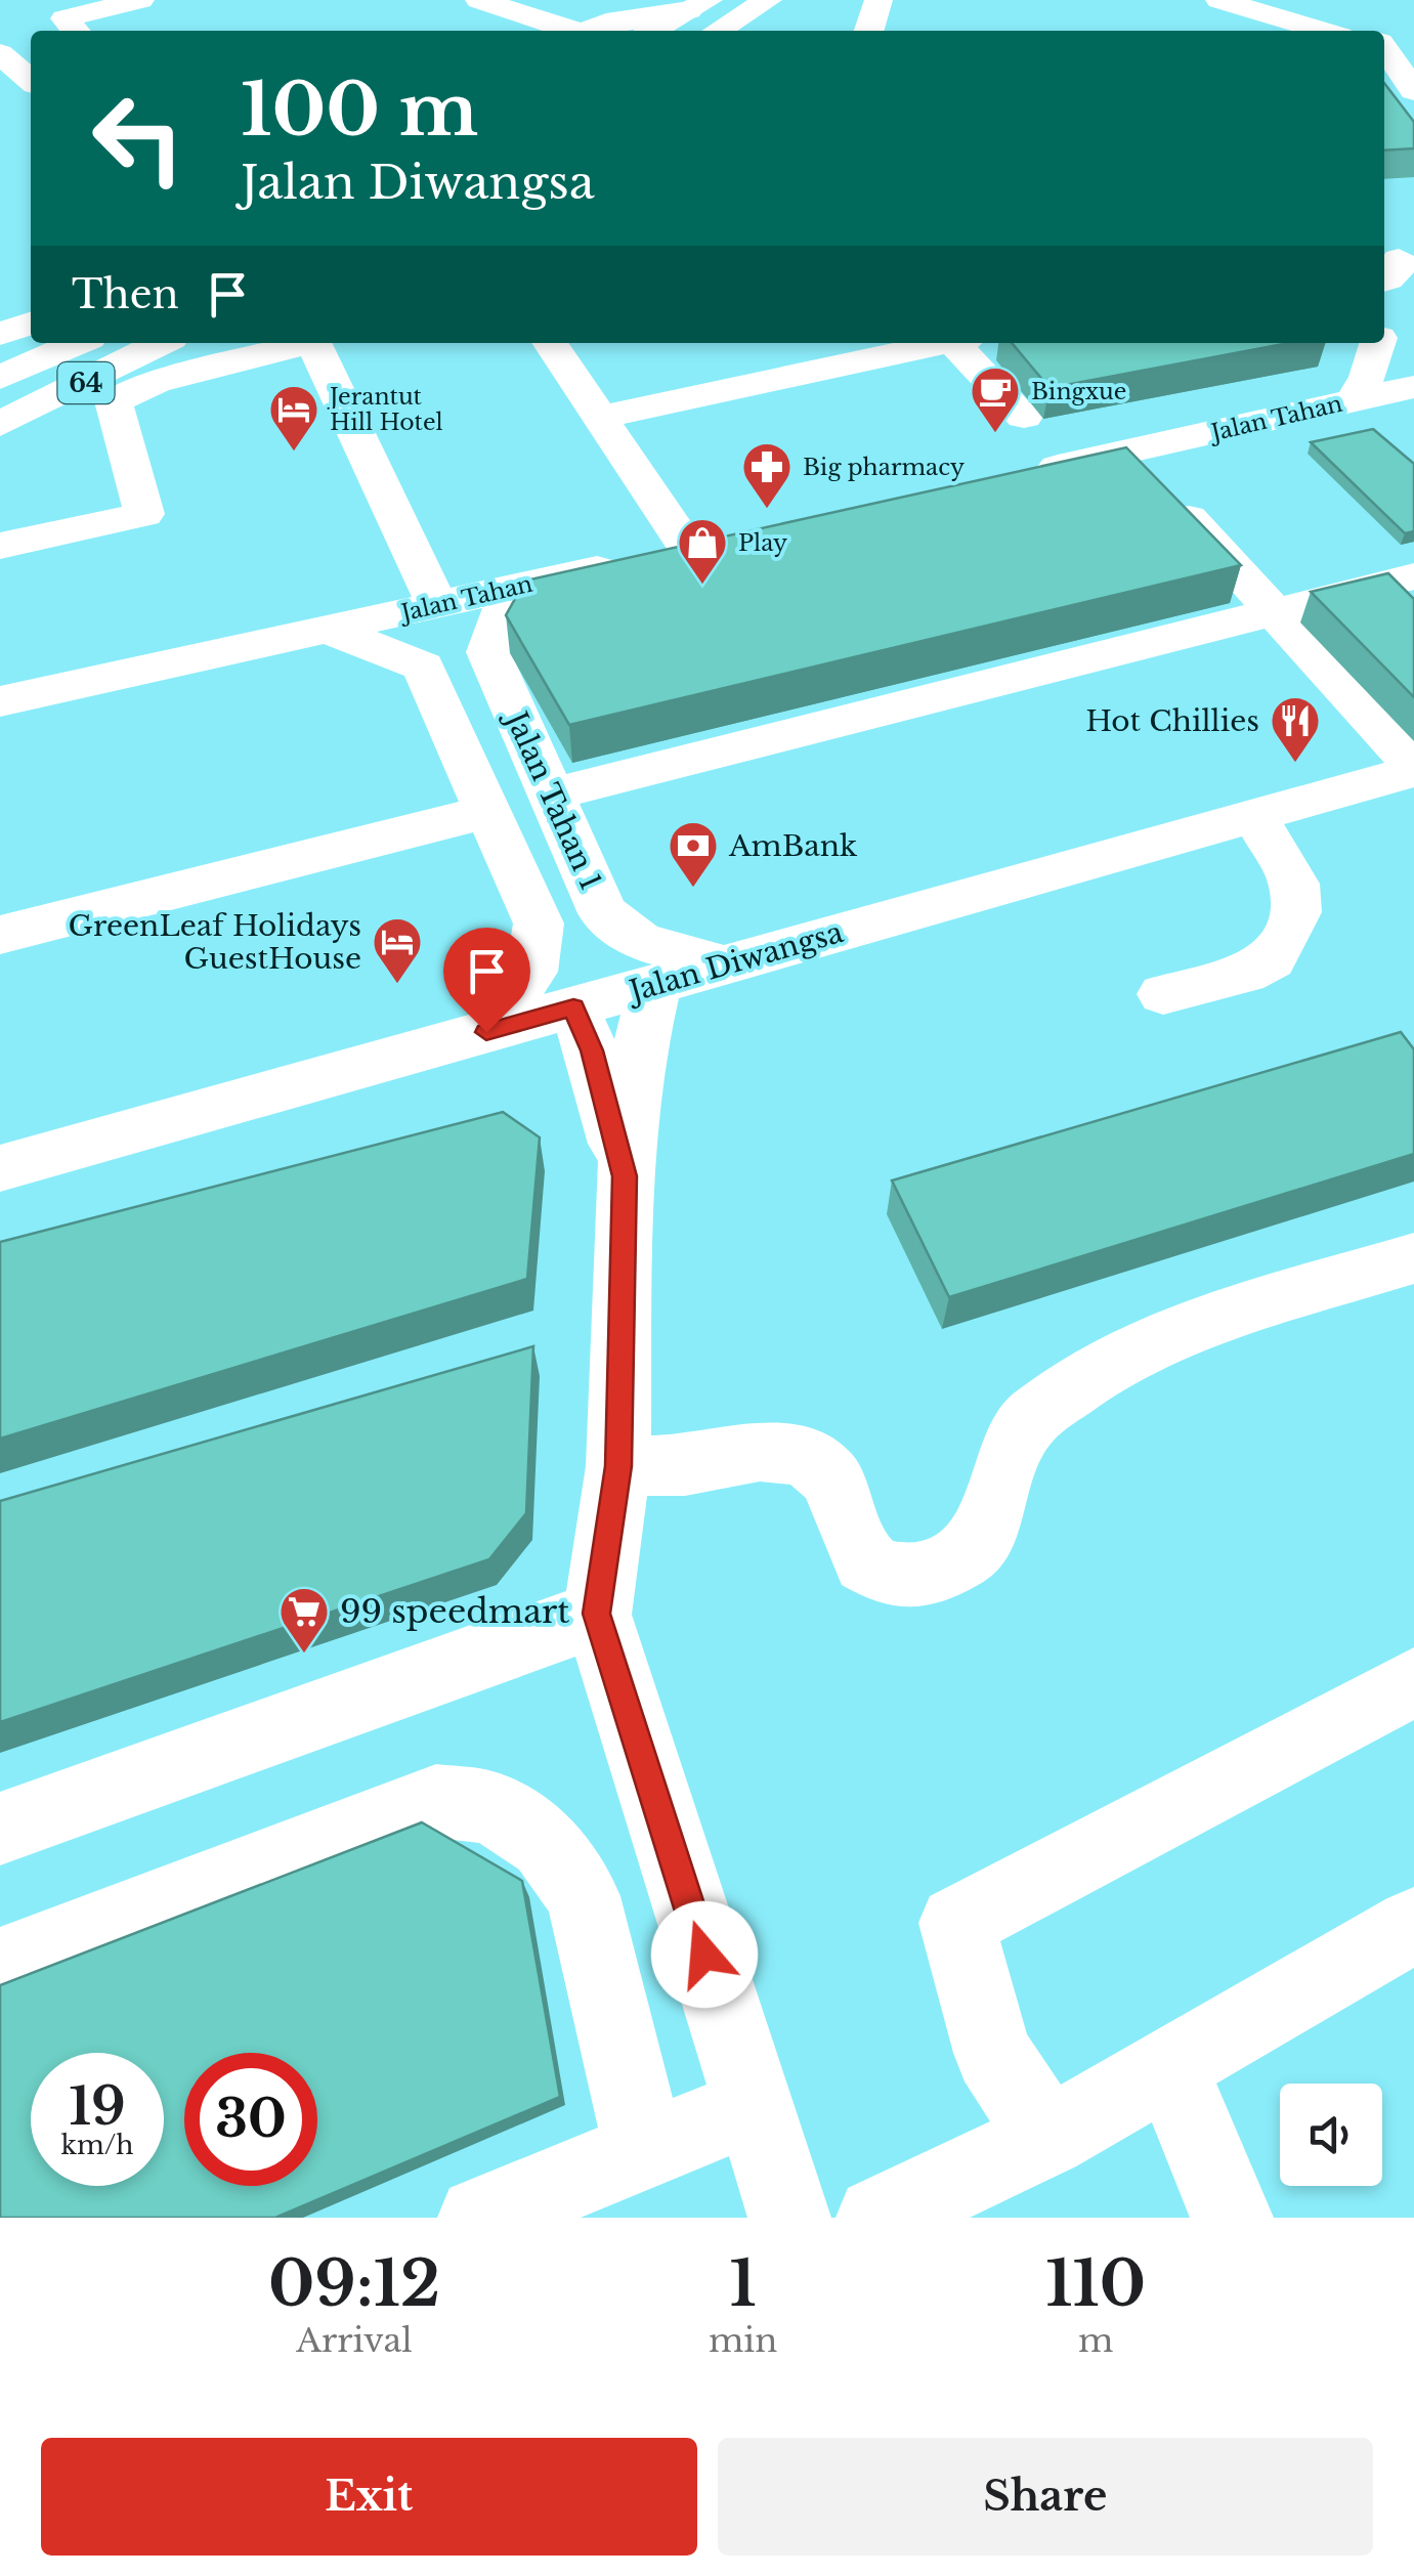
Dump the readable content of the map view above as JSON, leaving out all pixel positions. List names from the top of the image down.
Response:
{
  "streets": {
    "street": [
      "64",
      "Jalan Tahan",
      "Jalan Tahan 1",
      "Jalan Diwangsa"
    ]
  },
  "crossings": [
    ["Jalan Tahan", "Jalan Tahan 1"],
    ["Jalan Tahan 1", "Jalan Diwangsa"]
  ],
  "places": {
    "cafe": ["Bingxue"],
    "hotel": ["Jerantut Hill Hotel", "GreenLeaf Holidays GuestHouse"],
    "pharmacy": ["Big pharmacy"],
    "shop": ["Play"],
    "restaurant": ["Hot Chillies"],
    "bank": ["AmBank"],
    "supermarket": ["99 speedmart"]
  },
  "page": {
    "turn": ["100 m", "Jalan Diwangsa"],
    "then": "Then",
    "speed": "19 km/h",
    "limit": "30",
    "eta": [
      "09:12",
      "Arrival",
      "1",
      "min",
      "110",
      "m"
    ],
    "buttons": ["Exit", "Share"]
  }
}
